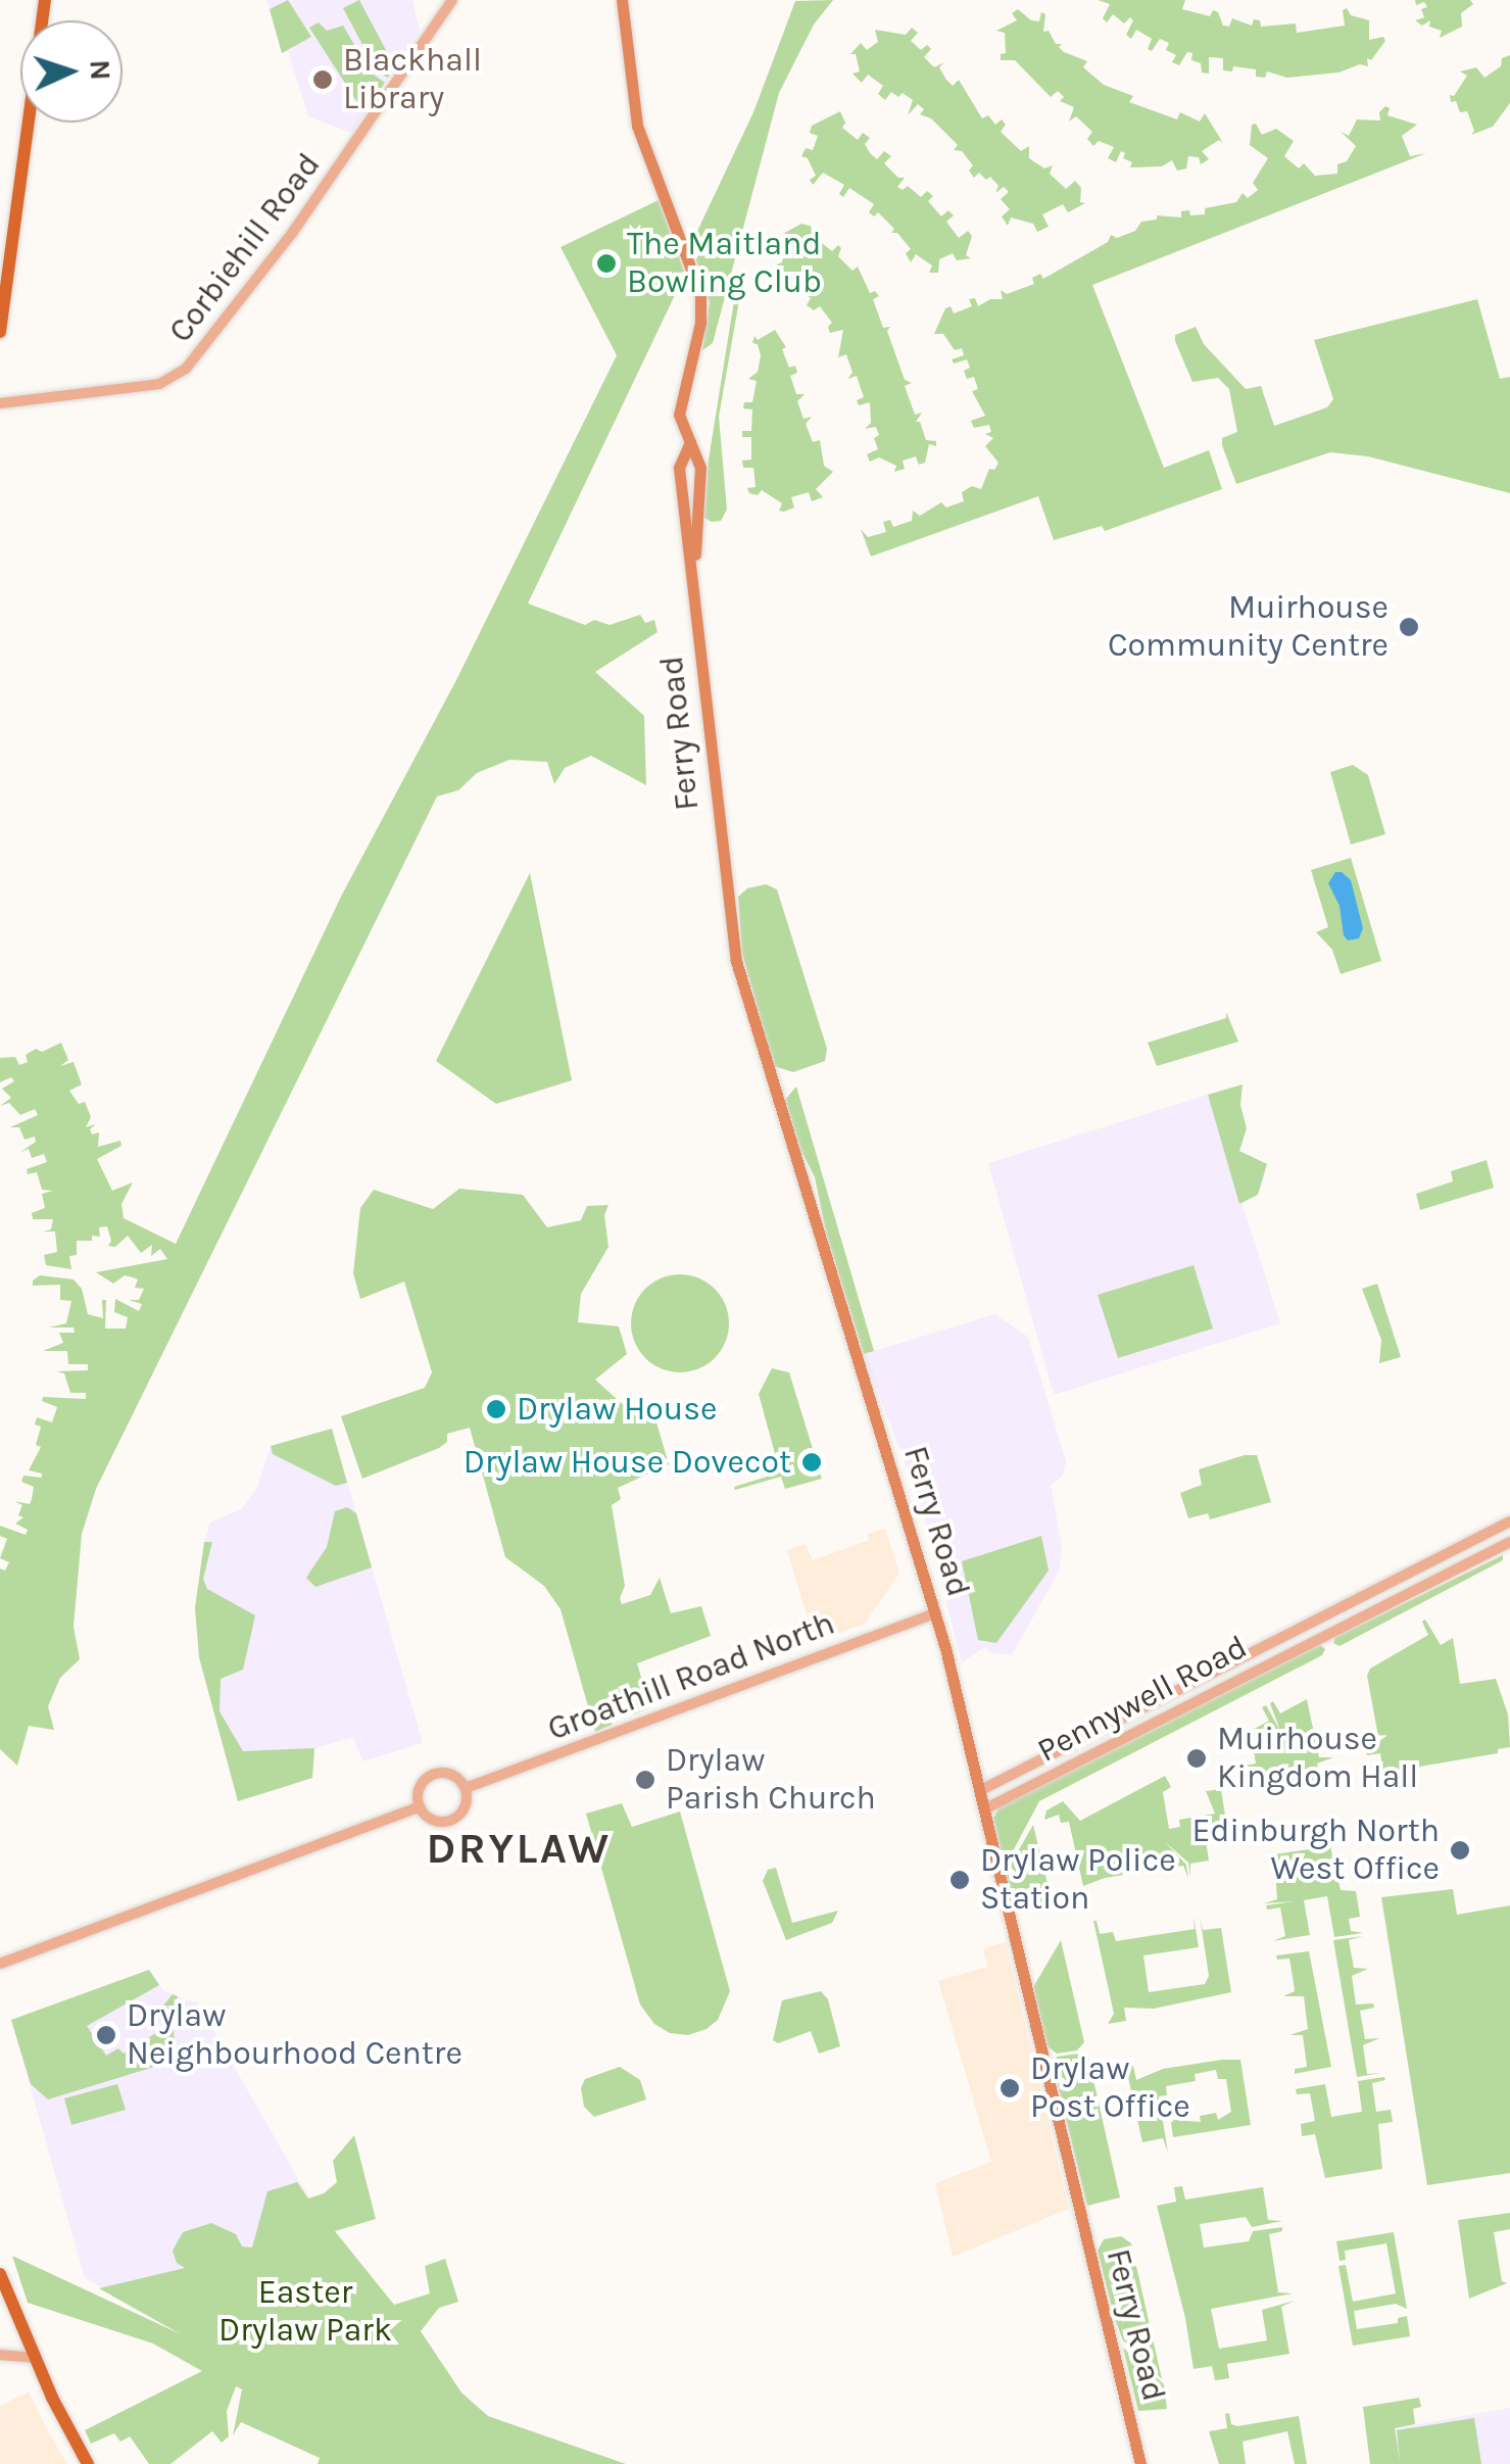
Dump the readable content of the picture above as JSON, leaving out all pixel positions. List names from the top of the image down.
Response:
{
  "streets": {
    "main road": ["Ferry Road"],
    "street": ["Corbiehill Road", "Groathill Road North", "Pennywell Road"]
  },
  "crossings": [
    ["Ferry Road", "Groathill Road North"],
    ["Ferry Road", "Pennywell Road"]
  ],
  "districts": ["DRYLAW"],
  "parks": ["Easter Drylaw Park"],
  "places": [
    "Blackhall Library",
    "The Maitland Bowling Club",
    "Muirhouse Community Centre",
    "Drylaw House",
    "Drylaw House Dovecot",
    "Muirhouse Kingdom Hall",
    "Drylaw Parish Church",
    "Edinburgh North West Office",
    "Drylaw Police Station",
    "Drylaw Neighbourhood Centre",
    "Drylaw Post Office"
  ],
  "north": "right"
}
